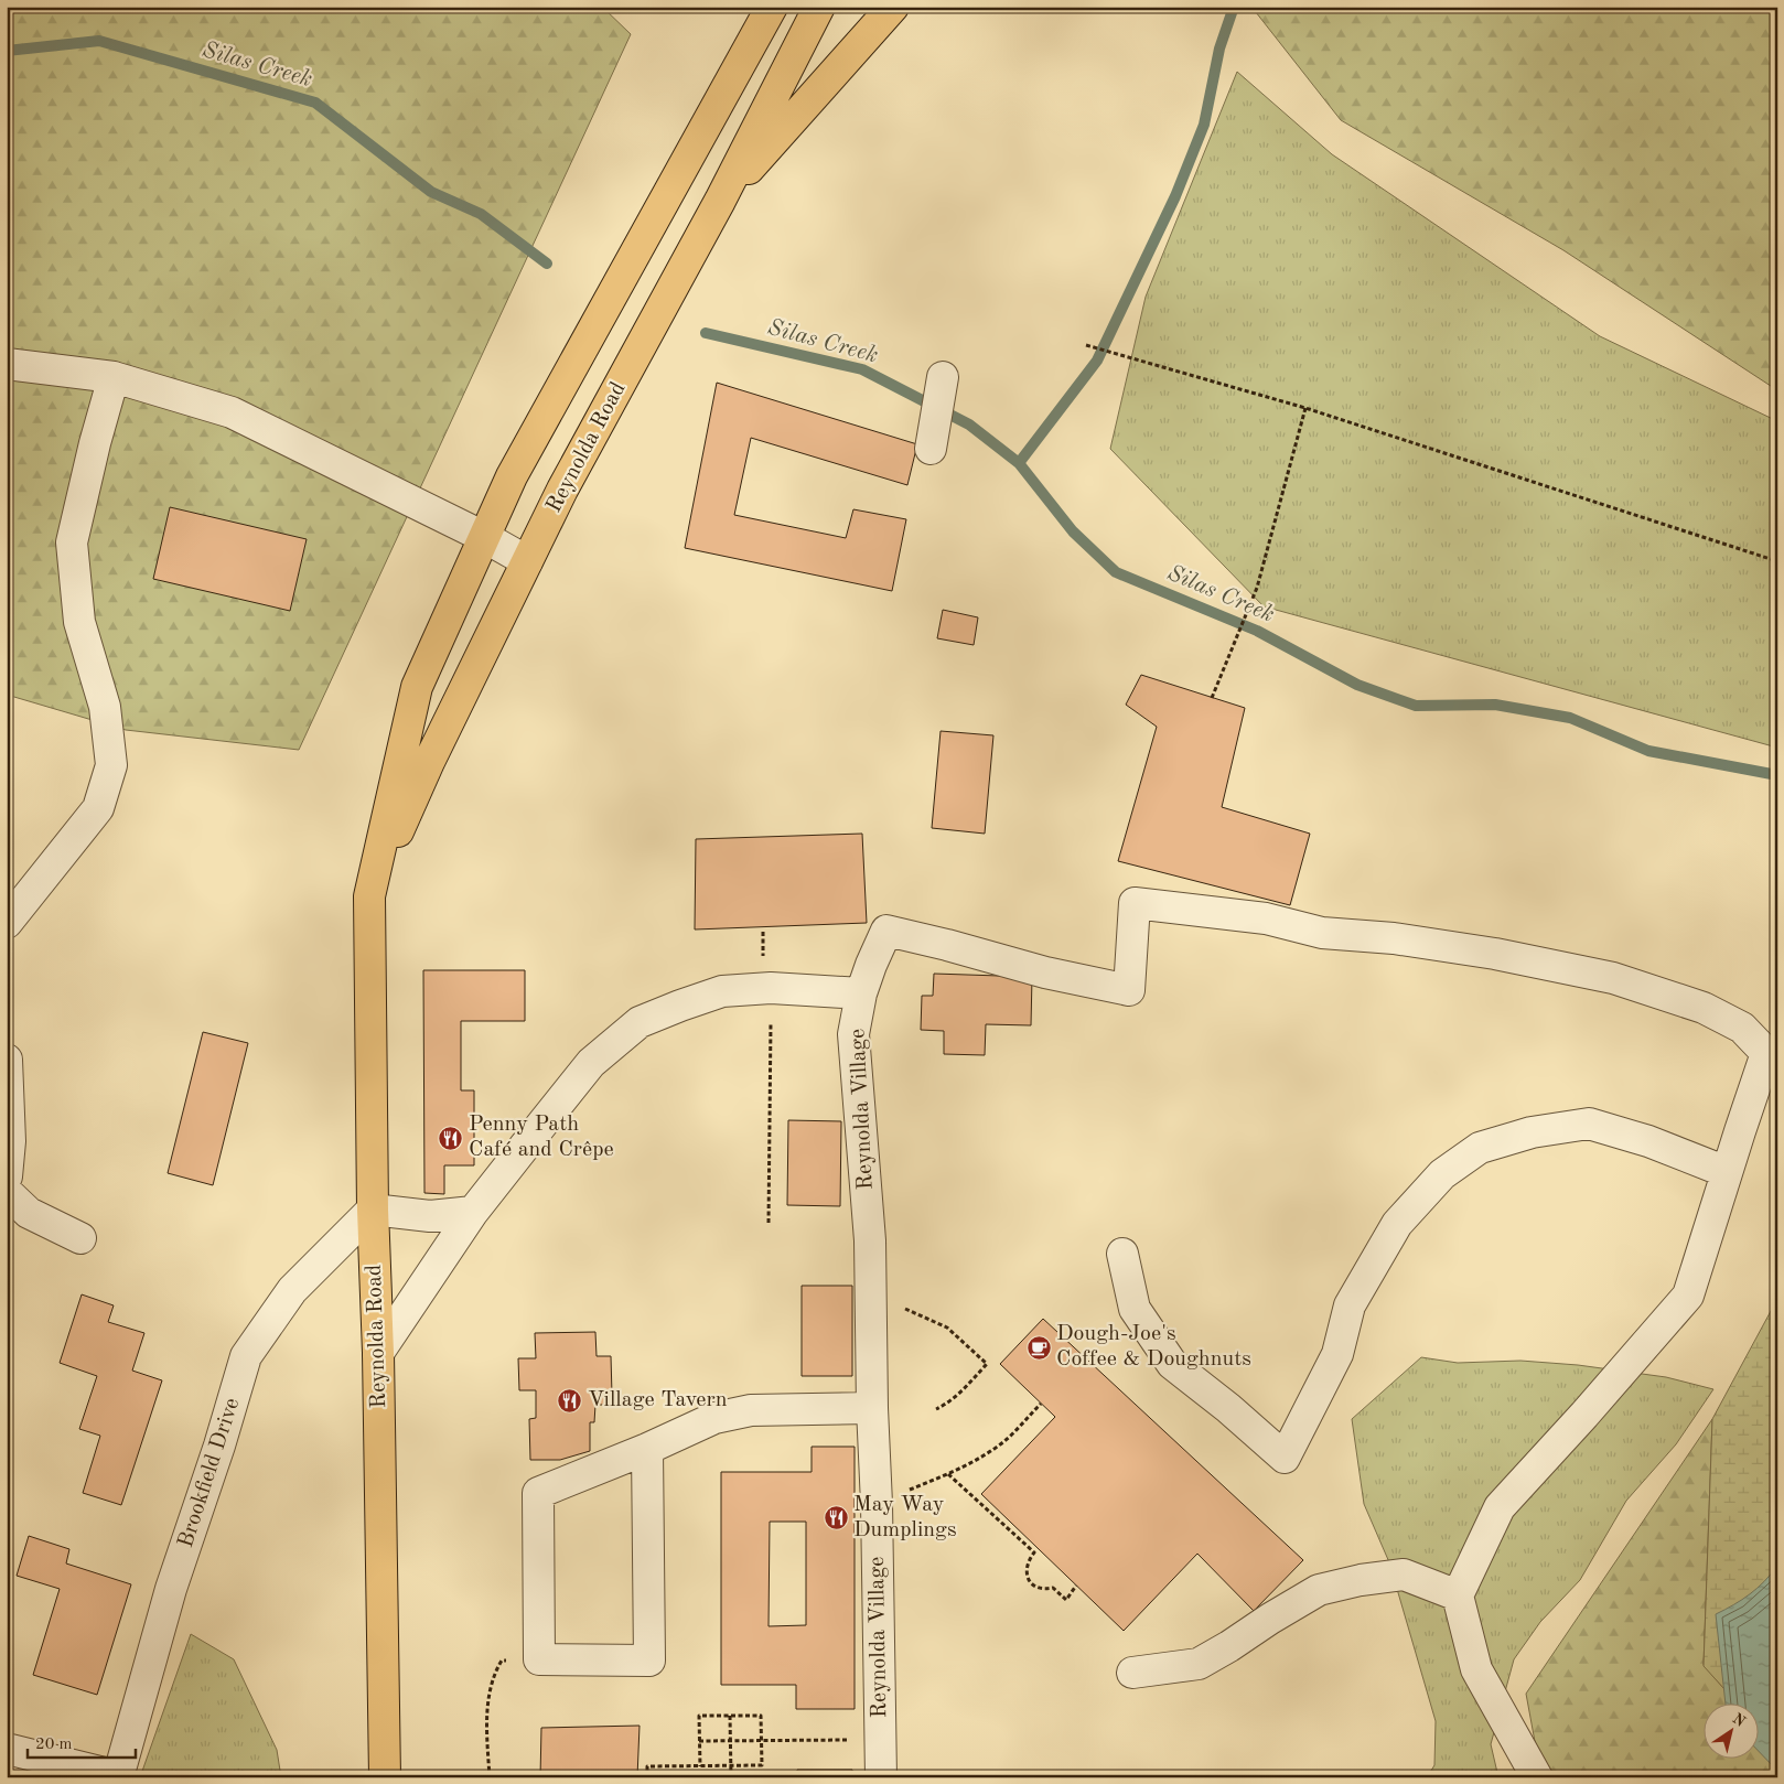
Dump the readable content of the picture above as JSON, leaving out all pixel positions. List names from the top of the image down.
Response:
{
  "streets": {
    "main road": ["Reynolda Road"],
    "street": ["Reynolda Village", "Brookfield Drive"]
  },
  "crossings": [
    ["Reynolda Road", "Brookfield Drive"]
  ],
  "water": ["Silas Creek"],
  "places": {
    "restaurant": ["Penny Path Café and Crêpe", "Village Tavern", "May Way Dumplings"],
    "cafe": ["Dough-Joe's Coffee & Doughnuts"]
  },
  "scale_bar": "20 m",
  "north": "top right"
}
